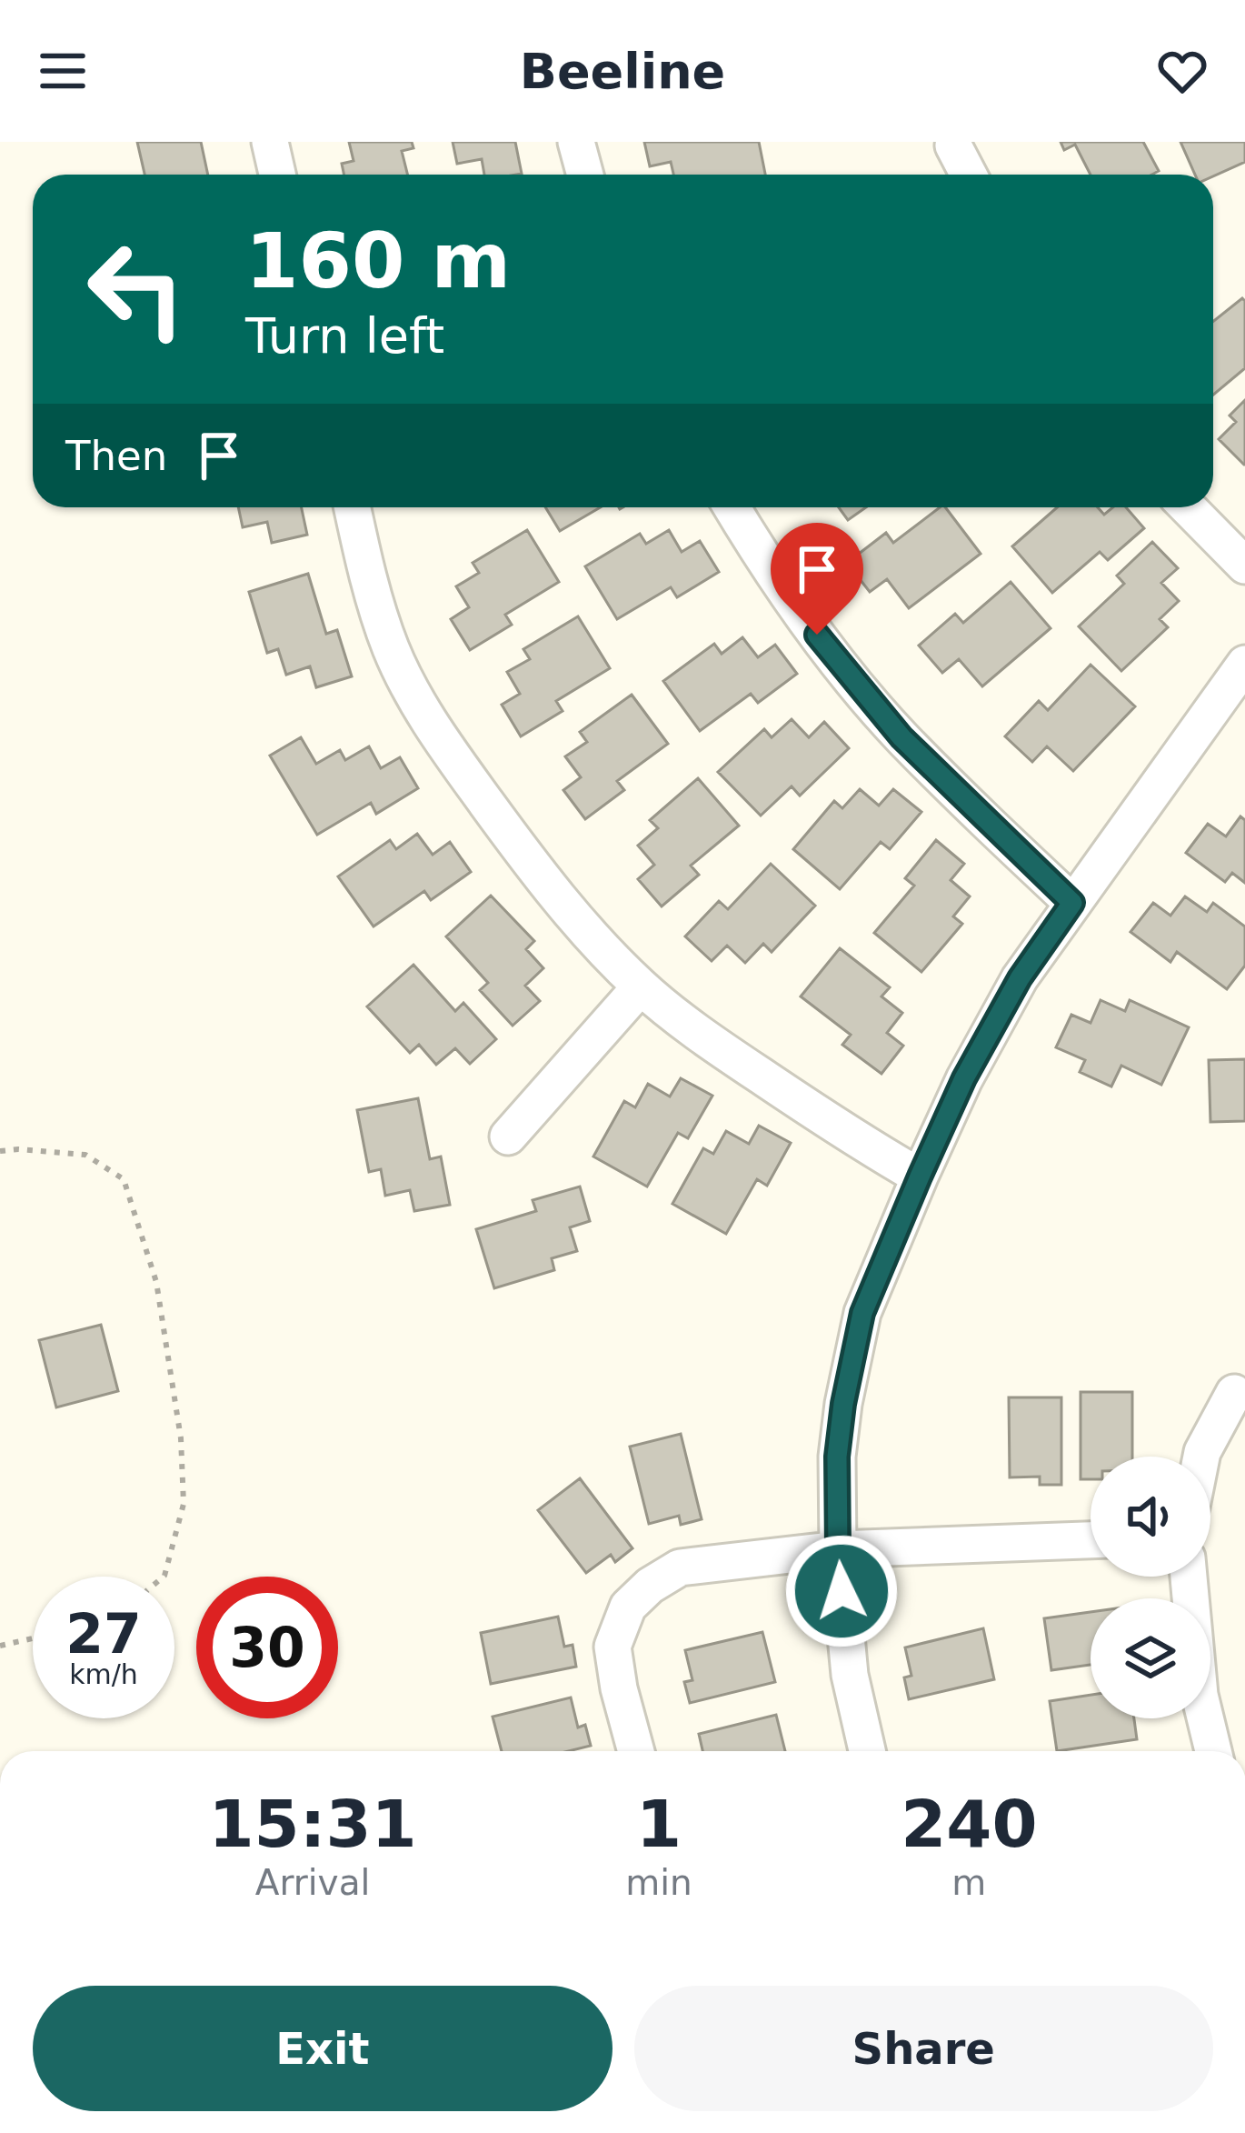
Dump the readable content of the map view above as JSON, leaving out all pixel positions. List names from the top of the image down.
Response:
{
  "page": {
    "header": "Beeline",
    "turn": ["160 m", "Turn left"],
    "then": "Then",
    "speed": "27 km/h",
    "limit": "30",
    "eta": [
      "15:31",
      "Arrival",
      "1",
      "min",
      "240",
      "m"
    ],
    "buttons": ["Exit", "Share"]
  }
}
